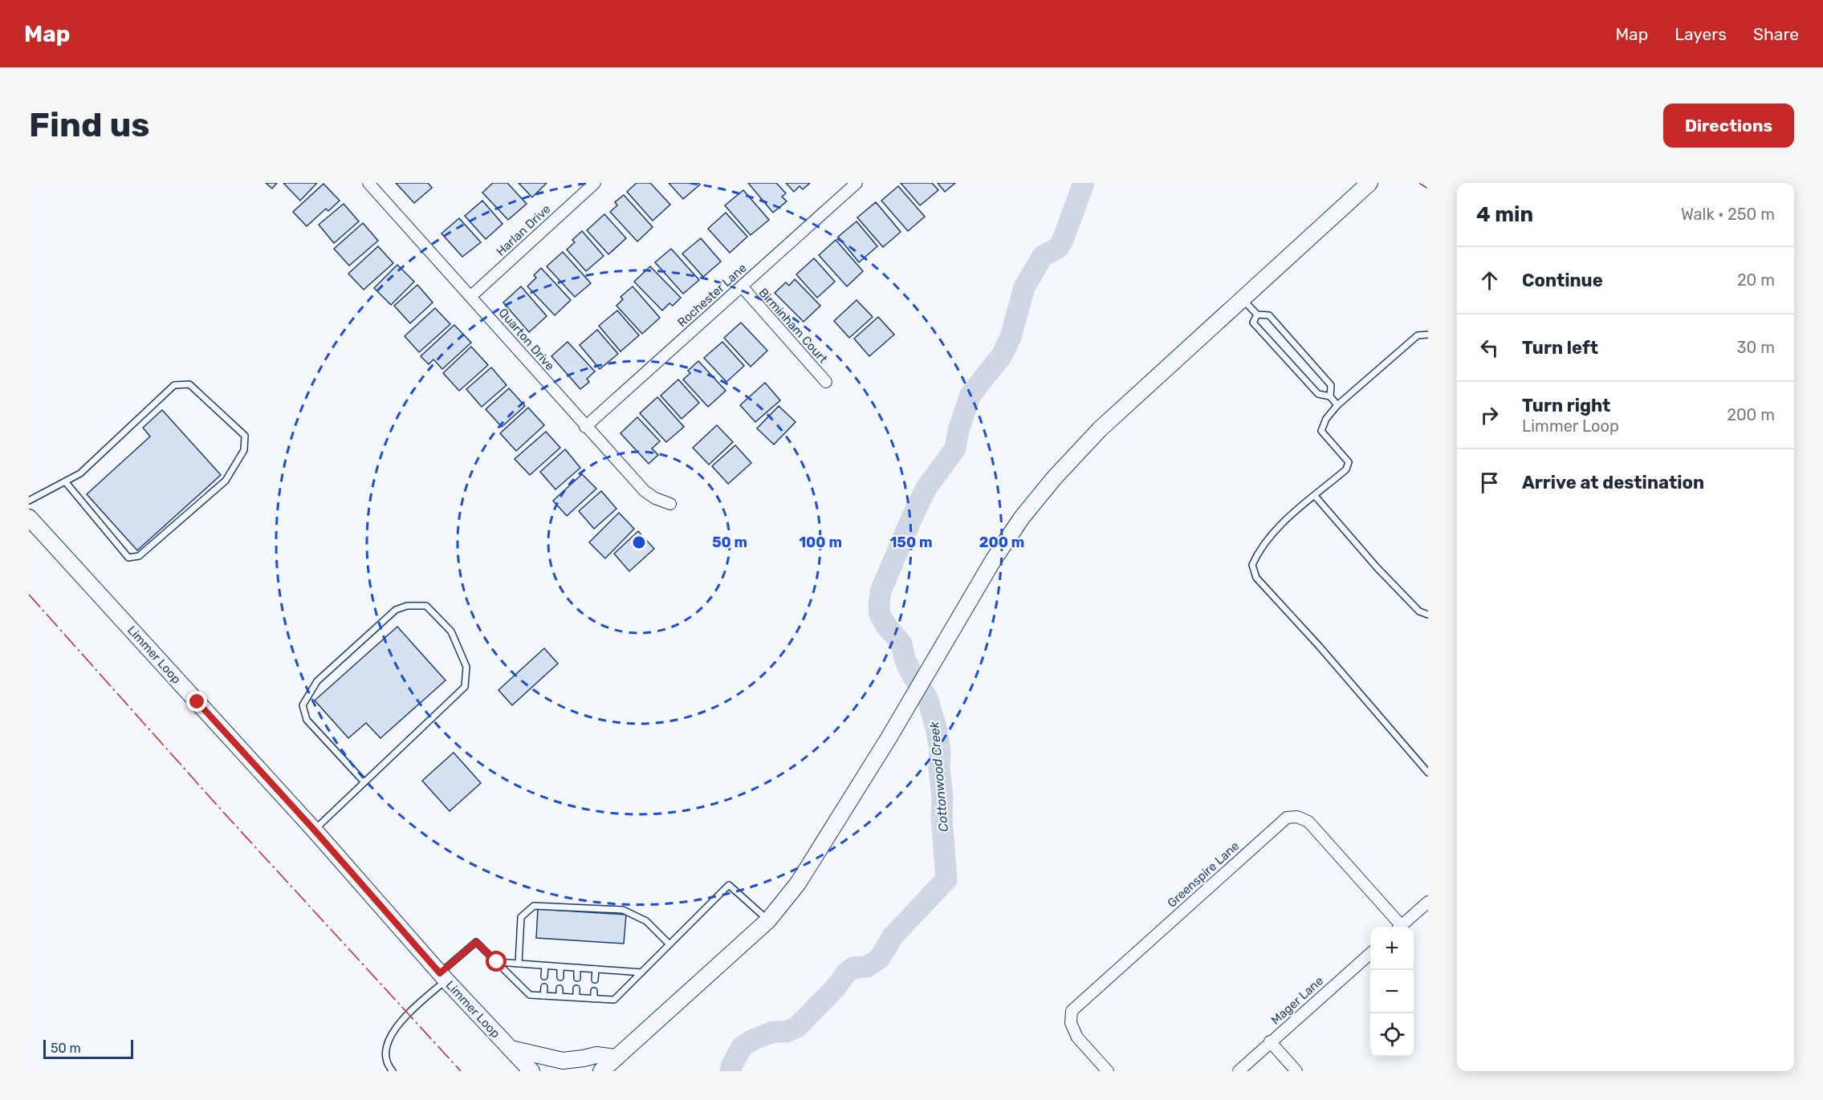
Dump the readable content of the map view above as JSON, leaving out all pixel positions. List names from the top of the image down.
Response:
{
  "streets": {
    "main road": ["Limmer Loop"],
    "street": [
      "Harlan Drive",
      "Rochester Lane",
      "Birminham Court",
      "Quarton Drive",
      "Greenspire Lane",
      "Mager Lane"
    ]
  },
  "crossings": [
    ["Harlan Drive", "Quarton Drive"],
    ["Rochester Lane", "Birminham Court"],
    ["Rochester Lane", "Quarton Drive"]
  ],
  "water": ["Cottonwood Creek"],
  "scale_bar": "50 m",
  "page": {
    "header": "Map",
    "nav": ["Map", "Layers", "Share"],
    "buttons": "Directions",
    "title": "Find us",
    "heading": ["4 min", "Walk · 250 m"],
    "list": [
      ["Continue", "20 m"],
      ["Turn left", "30 m"],
      ["Turn right", "Limmer Loop", "200 m"],
      "Arrive at destination"
    ],
    "map_buttons": ["+", "−"],
    "scale": "50 m"
  },
  "rings": [
    "50 m",
    "100 m",
    "150 m",
    "200 m"
  ]
}
